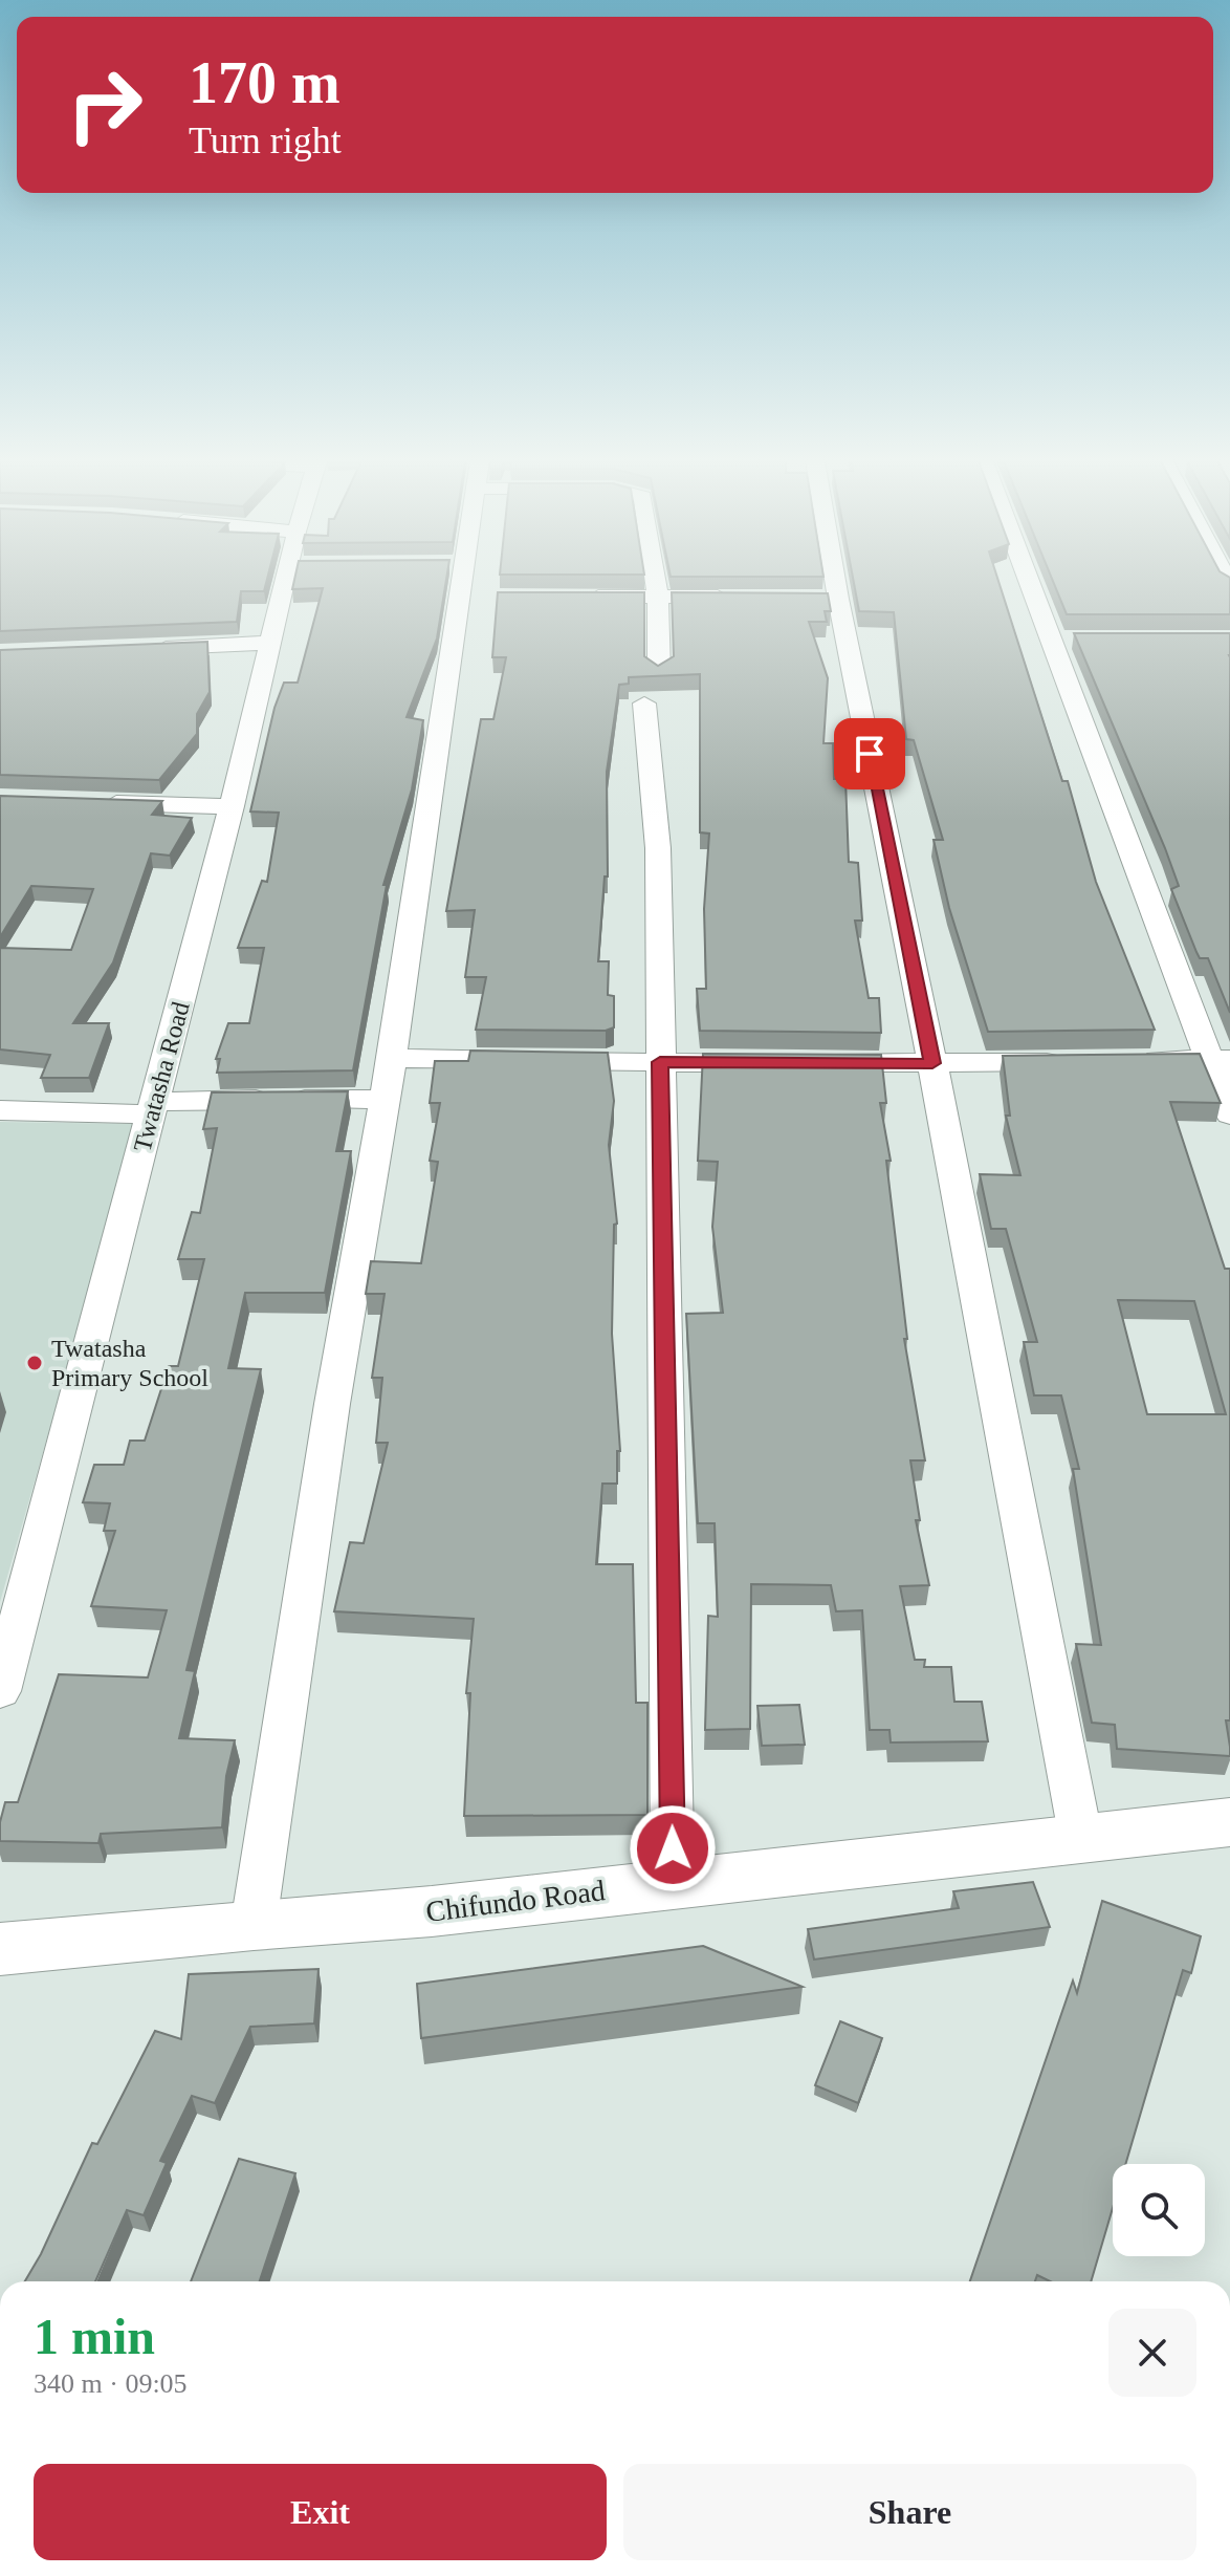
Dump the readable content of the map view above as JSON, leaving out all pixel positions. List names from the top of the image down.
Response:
{
  "streets": {
    "street": ["Twatasha Road", "Chifundo Road"]
  },
  "places": ["Twatasha Primary School"],
  "page": {
    "turn": ["170 m", "Turn right"],
    "heading": ["1 min", "340 m · 09:05"],
    "buttons": ["Exit", "Share"]
  }
}
